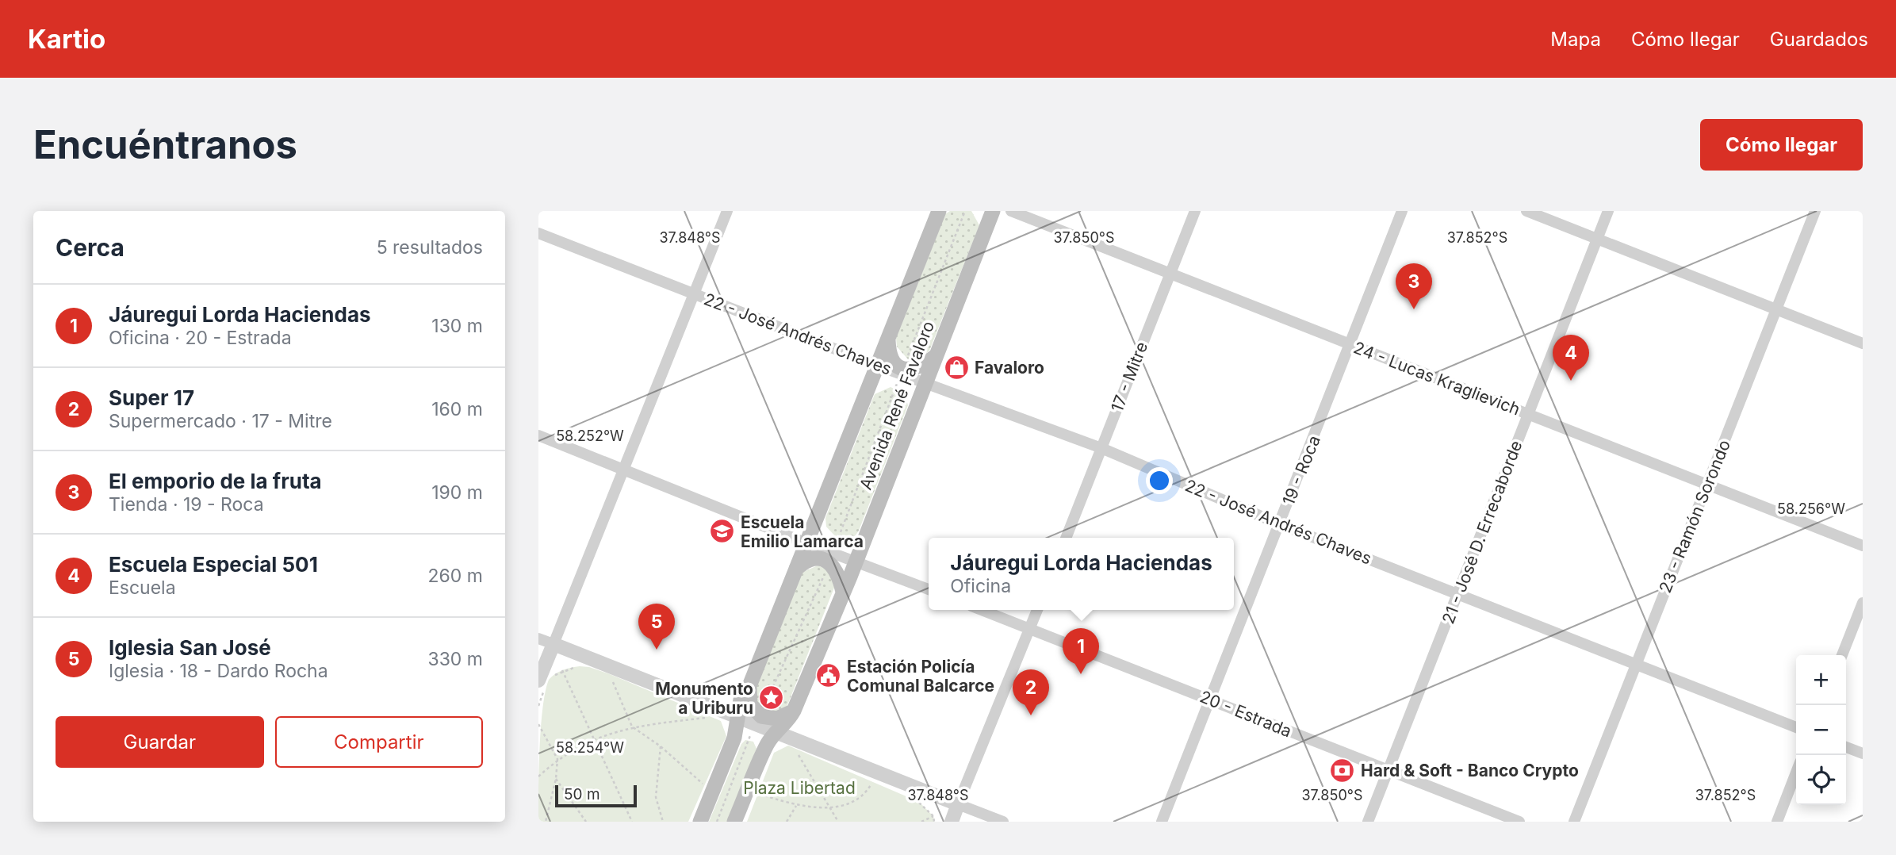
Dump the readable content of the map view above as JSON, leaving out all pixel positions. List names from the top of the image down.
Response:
{
  "streets": {
    "main road": ["Avenida René Favaloro"],
    "street": [
      "22 - José Andrés Chaves",
      "17 - Mitre",
      "24 - Lucas Kraglievich",
      "19 - Roca",
      "23 - Ramón Sorondo",
      "21 - José D. Errecaborde",
      "20 - Estrada"
    ]
  },
  "crossings": [
    ["22 - José Andrés Chaves", "17 - Mitre"],
    ["22 - José Andrés Chaves", "Avenida René Favaloro"],
    ["22 - José Andrés Chaves", "19 - Roca"],
    ["22 - José Andrés Chaves", "23 - Ramón Sorondo"],
    ["22 - José Andrés Chaves", "21 - José D. Errecaborde"],
    ["17 - Mitre", "24 - Lucas Kraglievich"],
    ["24 - Lucas Kraglievich", "19 - Roca"],
    ["24 - Lucas Kraglievich", "23 - Ramón Sorondo"],
    ["24 - Lucas Kraglievich", "21 - José D. Errecaborde"],
    ["19 - Roca", "20 - Estrada"],
    ["21 - José D. Errecaborde", "20 - Estrada"]
  ],
  "parks": ["Plaza Libertad"],
  "places": {
    "shop": ["Favaloro"],
    "school or university": ["Escuela Emilio Lamarca"],
    "public building": ["Estación Policía Comunal Balcarce"],
    "place": ["Monumento a Uriburu"],
    "bank": ["Hard & Soft - Banco Crypto"]
  },
  "scale_bar": "50 m",
  "page": {
    "header": "Kartio",
    "nav": ["Mapa", "Cómo llegar", "Guardados"],
    "buttons": [
      "Cómo llegar",
      ["Guardar", "Compartir"]
    ],
    "title": "Encuéntranos",
    "heading": ["Cerca", "5 resultados"],
    "pins": [
      "3",
      "4",
      "5",
      "1",
      "2"
    ],
    "list": [
      {
        "mark": "1",
        "name": "Jáuregui Lorda Haciendas",
        "note": "Oficina · 20 - Estrada",
        "value": "130 m"
      },
      {
        "mark": "2",
        "name": "Super 17",
        "note": "Supermercado · 17 - Mitre",
        "value": "160 m"
      },
      {
        "mark": "3",
        "name": "El emporio de la fruta",
        "note": "Tienda · 19 - Roca",
        "value": "190 m"
      },
      {
        "mark": "4",
        "name": "Escuela Especial 501",
        "note": "Escuela",
        "value": "260 m"
      },
      {
        "mark": "5",
        "name": "Iglesia San José",
        "note": "Iglesia · 18 - Dardo Rocha",
        "value": "330 m"
      }
    ],
    "popup": ["Jáuregui Lorda Haciendas", "Oficina"],
    "map_buttons": ["+", "−"],
    "scale": "50 m"
  },
  "coordinates": [
    "37.848°S",
    "37.850°S",
    "37.852°S",
    "58.252°W",
    "58.256°W",
    "58.254°W"
  ]
}
